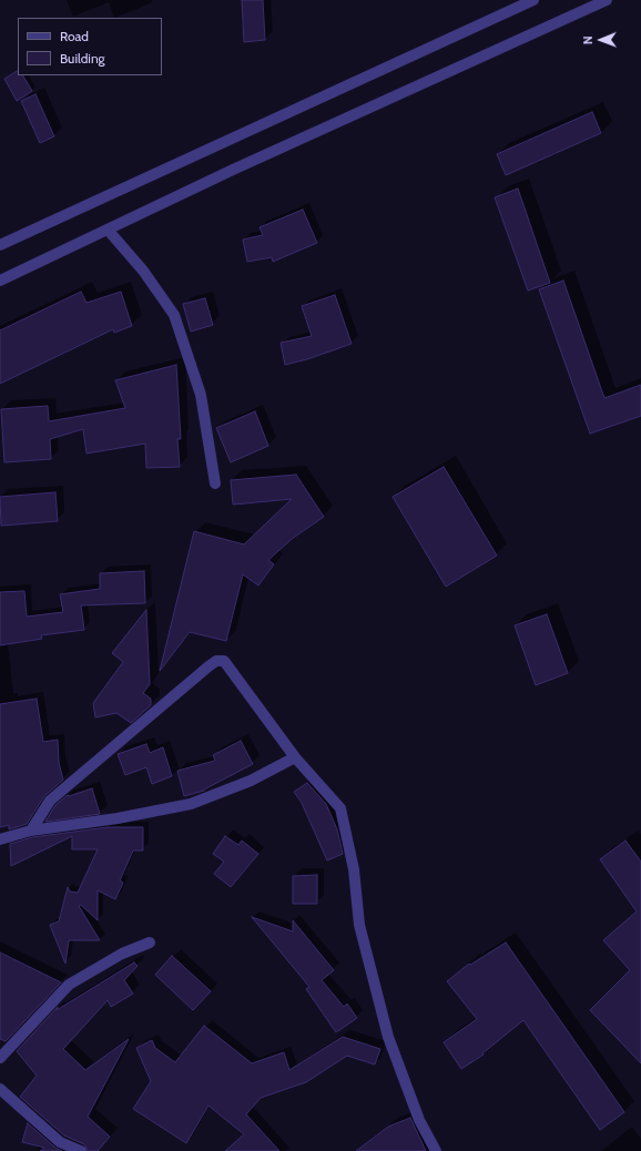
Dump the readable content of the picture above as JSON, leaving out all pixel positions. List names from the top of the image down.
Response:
{
  "legend": ["Road", "Building"],
  "north": "left"
}
